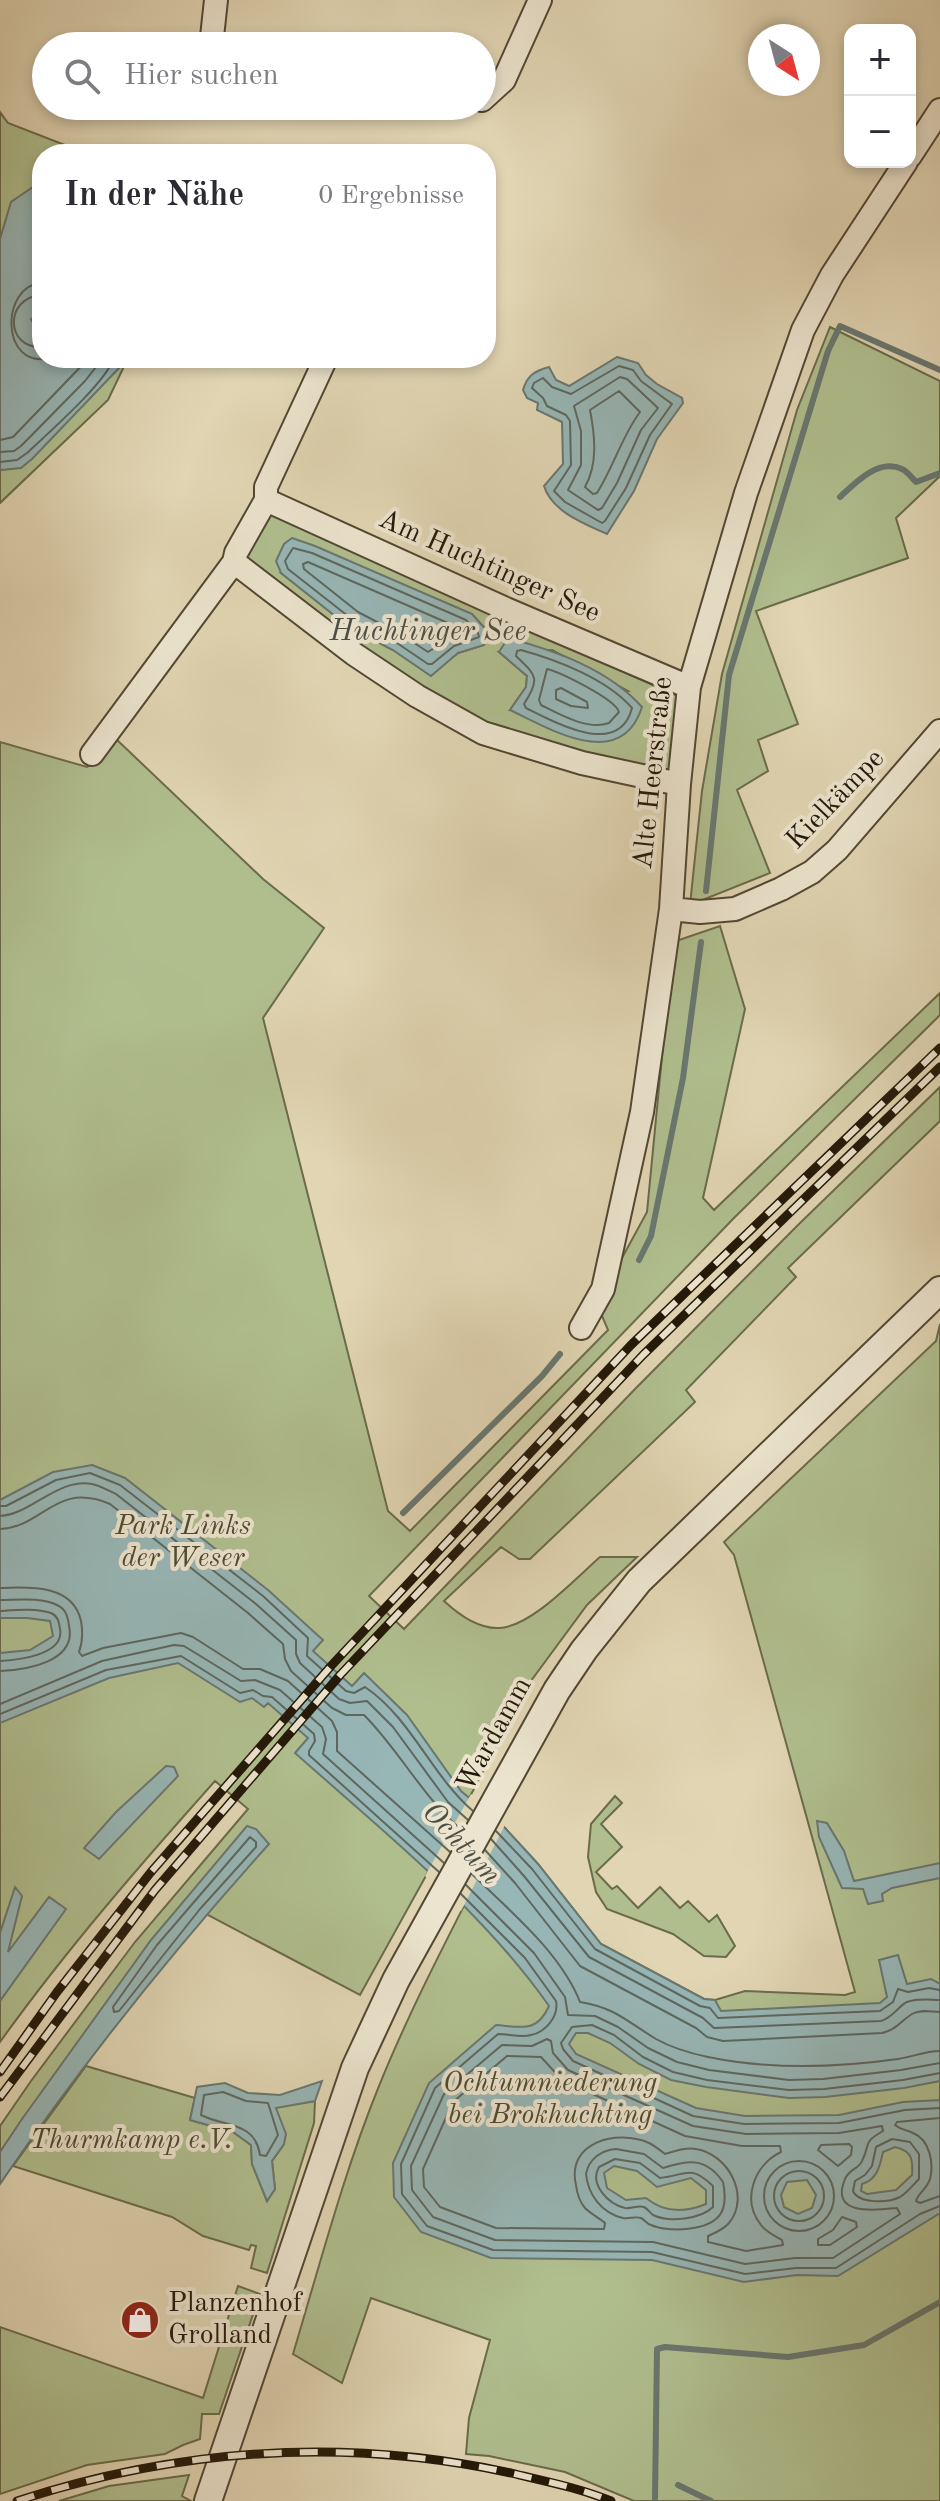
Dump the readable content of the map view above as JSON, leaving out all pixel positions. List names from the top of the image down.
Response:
{
  "streets": {
    "street": [
      "Am Huchtinger See",
      "Alte Heerstraße",
      "Kielkämpe",
      "Wardamm"
    ]
  },
  "crossings": [
    ["Am Huchtinger See", "Alte Heerstraße"],
    ["Alte Heerstraße", "Kielkämpe"]
  ],
  "water": ["Huchtinger See", "Ochtum"],
  "parks": ["Park Links der Weser", "Ochtumniederung bei Brokhuchting", "Thurmkamp e.V."],
  "places": {
    "shop": ["Planzenhof Grolland"]
  },
  "north": "bottom right",
  "page": {
    "map_buttons": ["+", "−"],
    "search": "Hier suchen",
    "heading": ["In der Nähe", "0 Ergebnisse"]
  }
}
